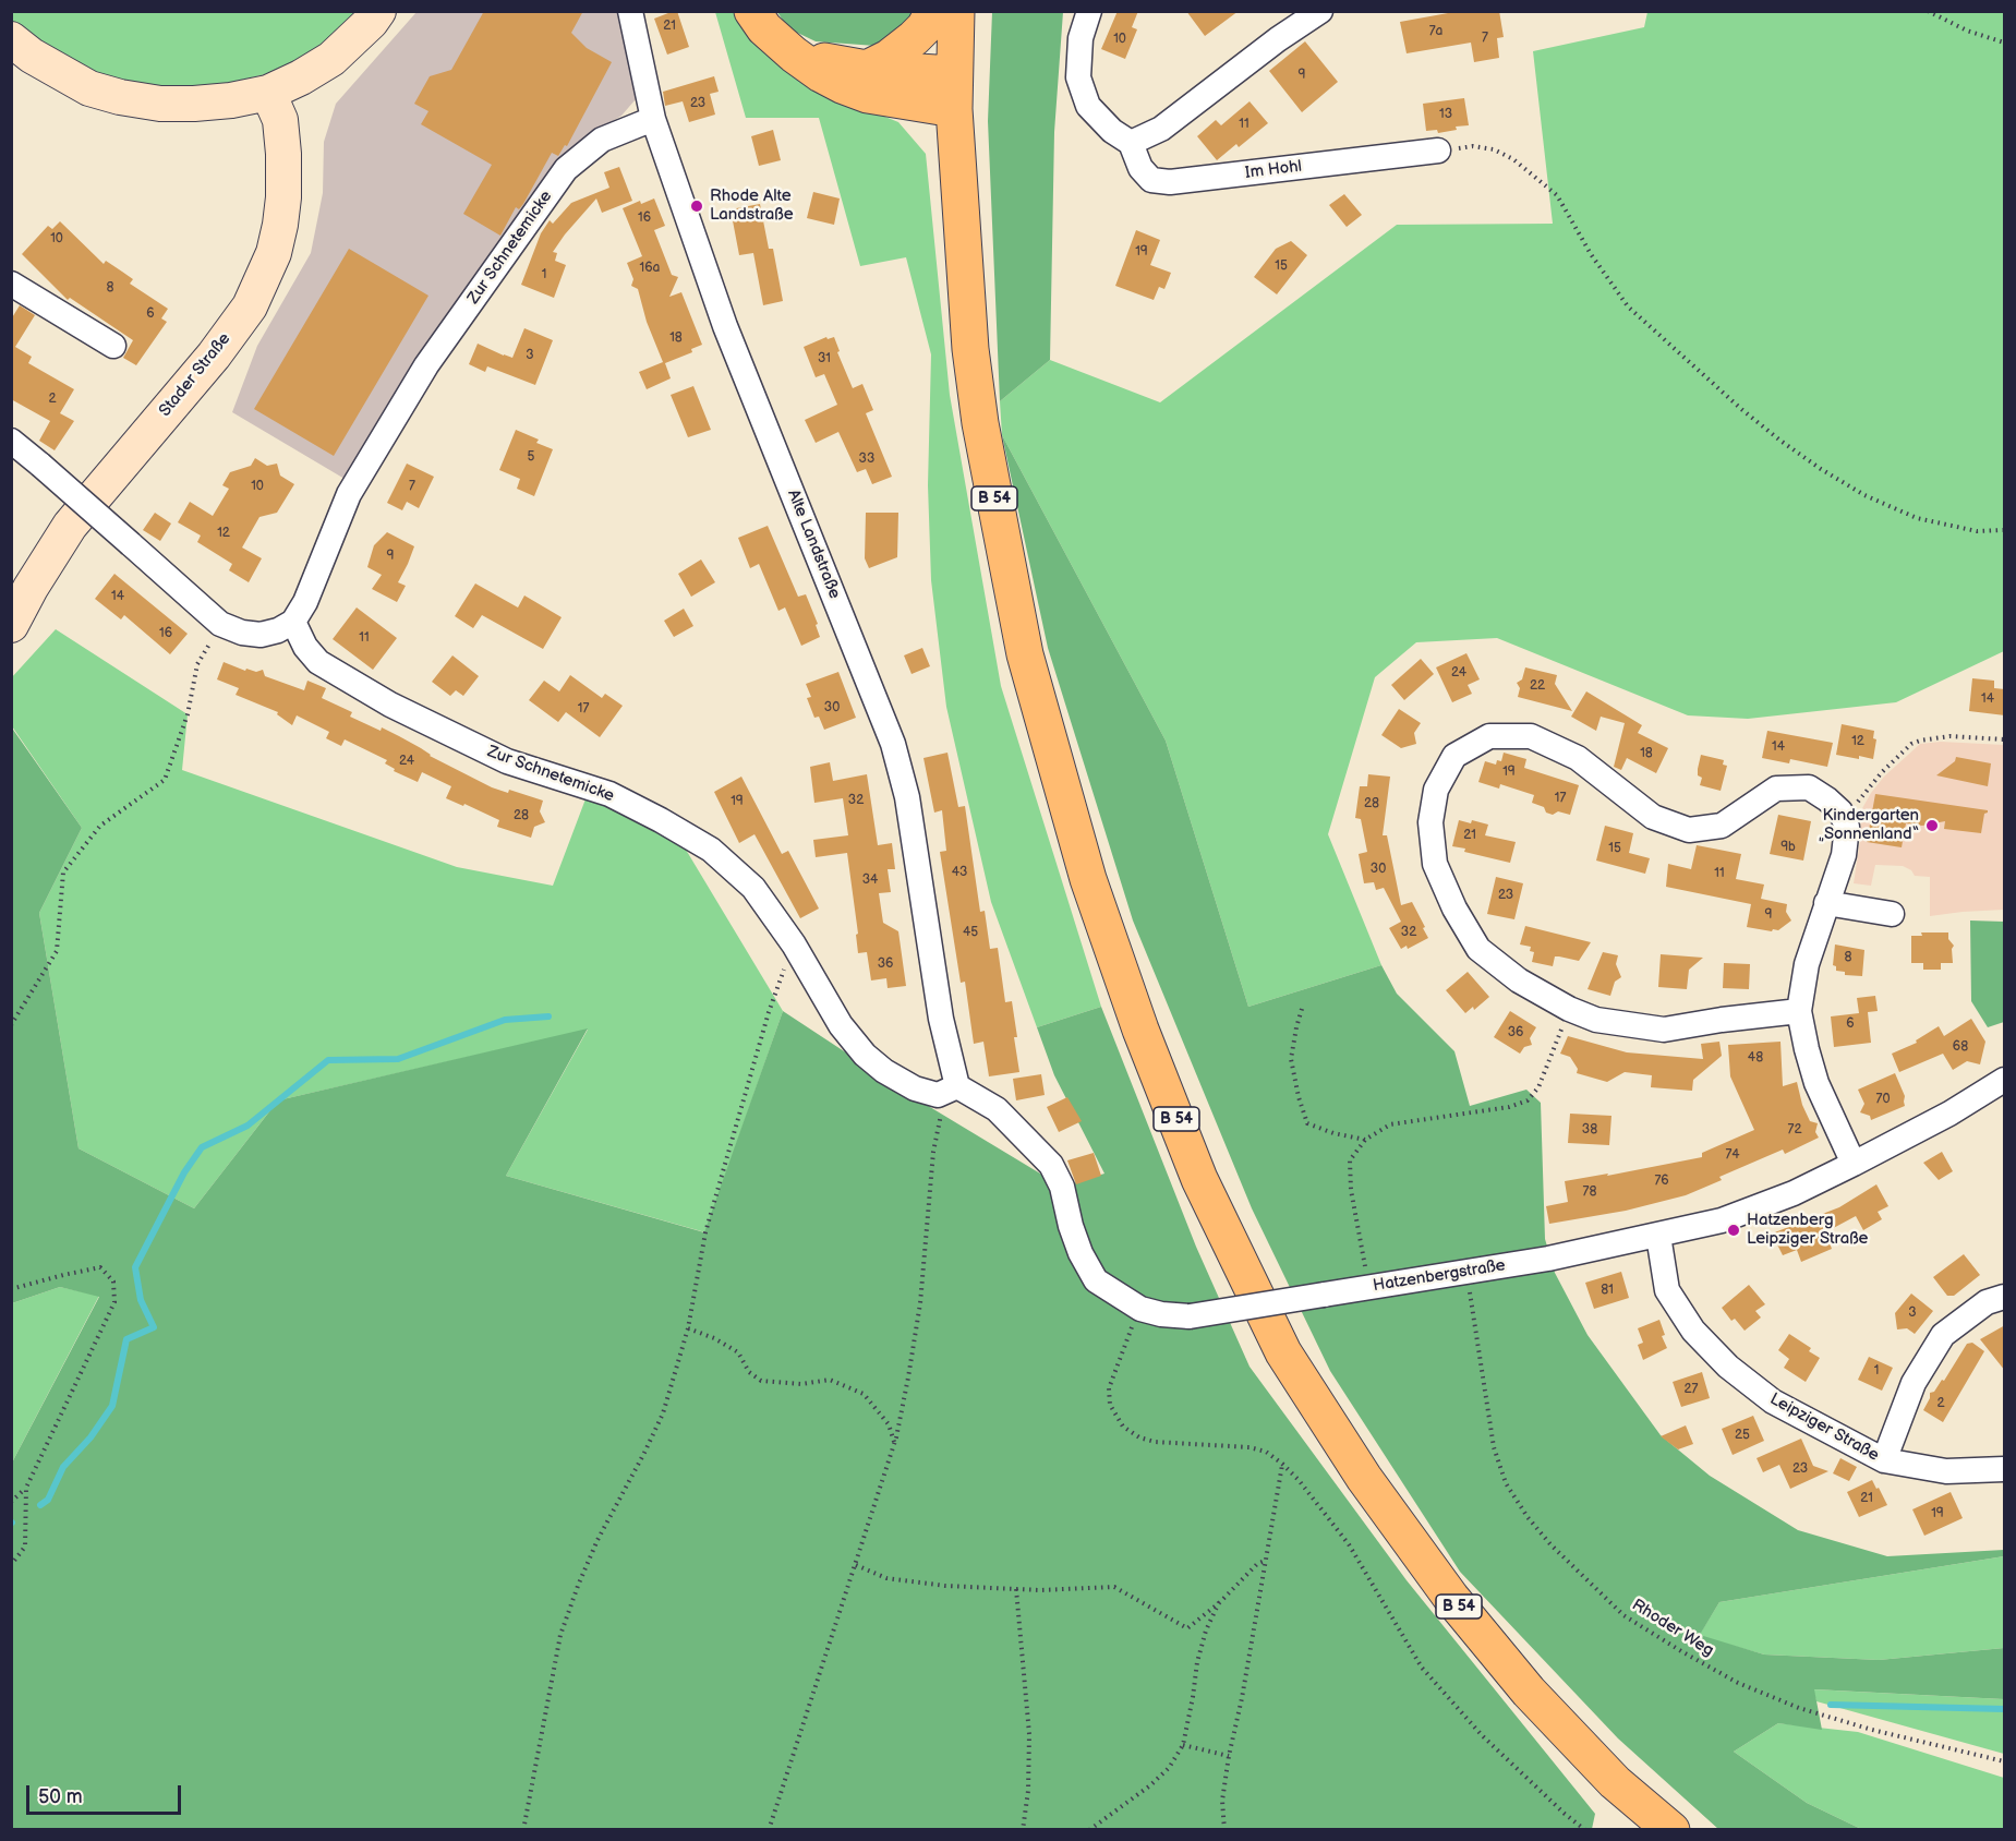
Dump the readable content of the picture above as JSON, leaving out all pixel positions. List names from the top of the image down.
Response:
{
  "streets": {
    "main road": ["B 54"],
    "street": [
      "Im Hohl",
      "Zur Schnetemicke",
      "Stader Straße",
      "Alte Landstraße",
      "Hatzenbergstraße",
      "Leipziger Straße"
    ],
    "path": ["Rhoder Weg"]
  },
  "crossings": [
    ["Zur Schnetemicke", "Alte Landstraße"],
    ["Zur Schnetemicke", "Hatzenbergstraße"],
    ["Alte Landstraße", "Hatzenbergstraße"],
    ["Hatzenbergstraße", "Leipziger Straße"],
    ["Hatzenbergstraße", "Rhoder Weg"]
  ],
  "places": ["Rhode Alte Landstraße", "Kindergarten „Sonnenland“", "Hatzenberg Leipziger Straße"],
  "house_numbers": [
    "21",
    "7a",
    "7",
    "10",
    "9",
    "23",
    "13",
    "11",
    "16",
    "10",
    "19",
    "15",
    "16a",
    "1",
    "8",
    "6",
    "18",
    "3",
    "31",
    "2",
    "5",
    "33",
    "10",
    "7",
    "12",
    "9",
    "14",
    "16",
    "11",
    "24",
    "22",
    "14",
    "30",
    "17",
    "12",
    "14",
    "18",
    "24",
    "19",
    "17",
    "32",
    "19",
    "28",
    "28",
    "21",
    "9b",
    "15",
    "30",
    "43",
    "11",
    "34",
    "23",
    "9",
    "45",
    "32",
    "8",
    "36",
    "6",
    "36",
    "68",
    "48",
    "70",
    "38",
    "72",
    "74",
    "76",
    "78",
    "81",
    "3",
    "1",
    "27",
    "2",
    "25",
    "23",
    "21",
    "19"
  ],
  "scale_bar": "50 m"
}
